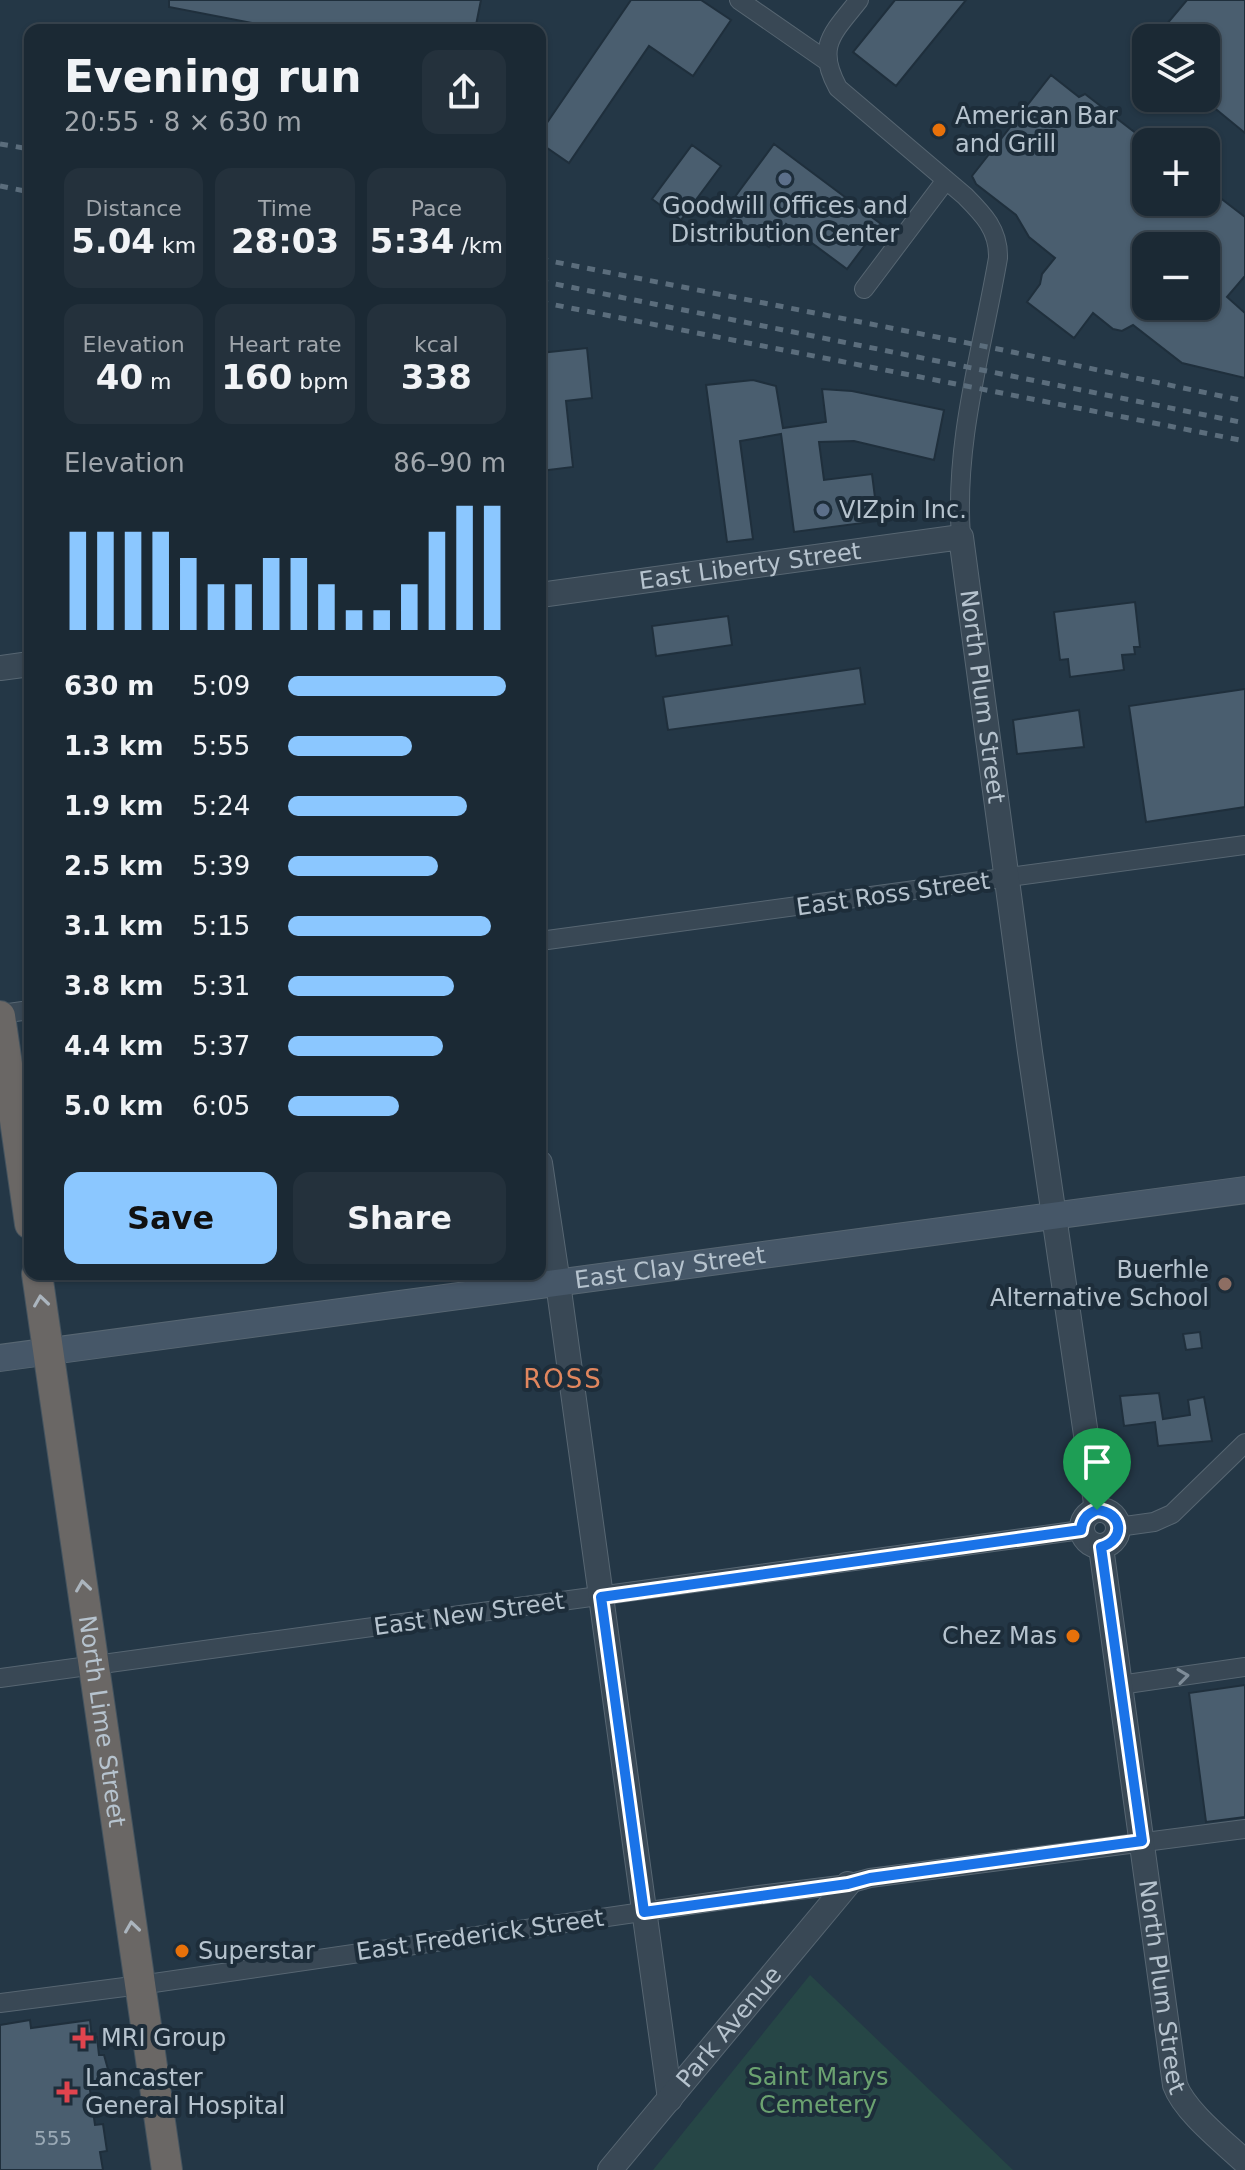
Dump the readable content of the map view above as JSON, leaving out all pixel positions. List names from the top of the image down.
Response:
{
  "streets": {
    "highway": ["North Lime Street"],
    "main road": ["East Clay Street"],
    "street": [
      "East Liberty Street",
      "North Plum Street",
      "East Ross Street",
      "East New Street",
      "East Frederick Street",
      "Park Avenue"
    ]
  },
  "crossings": [
    ["East Liberty Street", "North Plum Street"],
    ["North Plum Street", "East Ross Street"],
    ["North Plum Street", "East Clay Street"],
    ["North Plum Street", "East New Street"],
    ["North Plum Street", "East Frederick Street"],
    ["East Clay Street", "North Lime Street"],
    ["East New Street", "North Lime Street"],
    ["North Lime Street", "East Frederick Street"],
    ["East Frederick Street", "Park Avenue"]
  ],
  "one_way": ["North Lime Street"],
  "districts": ["ROSS"],
  "parks": ["Saint Marys Cemetery"],
  "places": {
    "other": [
      "American Bar and Grill",
      "Goodwill Offices and Distribution Center",
      "VIZpin Inc.",
      "Buerhle Alternative School",
      "Chez Mas",
      "Superstar"
    ],
    "health": ["MRI Group", "Lancaster General Hospital"]
  },
  "house_numbers": ["555"],
  "page": {
    "map_buttons": ["+", "−"],
    "heading": ["Evening run", "20:55 · 8 × 630 m"],
    "stats": [
      ["Distance", "5.04 km"],
      ["Time", "28:03"],
      ["Pace", "5:34 /km"],
      ["Elevation", "40 m"],
      ["Heart rate", "160 bpm"],
      ["kcal", "338"]
    ],
    "chart": ["Elevation", "86–90 m"],
    "list": [
      {
        "name": "630 m",
        "note": "5:09"
      },
      {
        "name": "1.3 km",
        "note": "5:55"
      },
      {
        "name": "1.9 km",
        "note": "5:24"
      },
      {
        "name": "2.5 km",
        "note": "5:39"
      },
      {
        "name": "3.1 km",
        "note": "5:15"
      },
      {
        "name": "3.8 km",
        "note": "5:31"
      },
      {
        "name": "4.4 km",
        "note": "5:37"
      },
      {
        "name": "5.0 km",
        "note": "6:05"
      }
    ],
    "buttons": ["Save", "Share"]
  }
}
